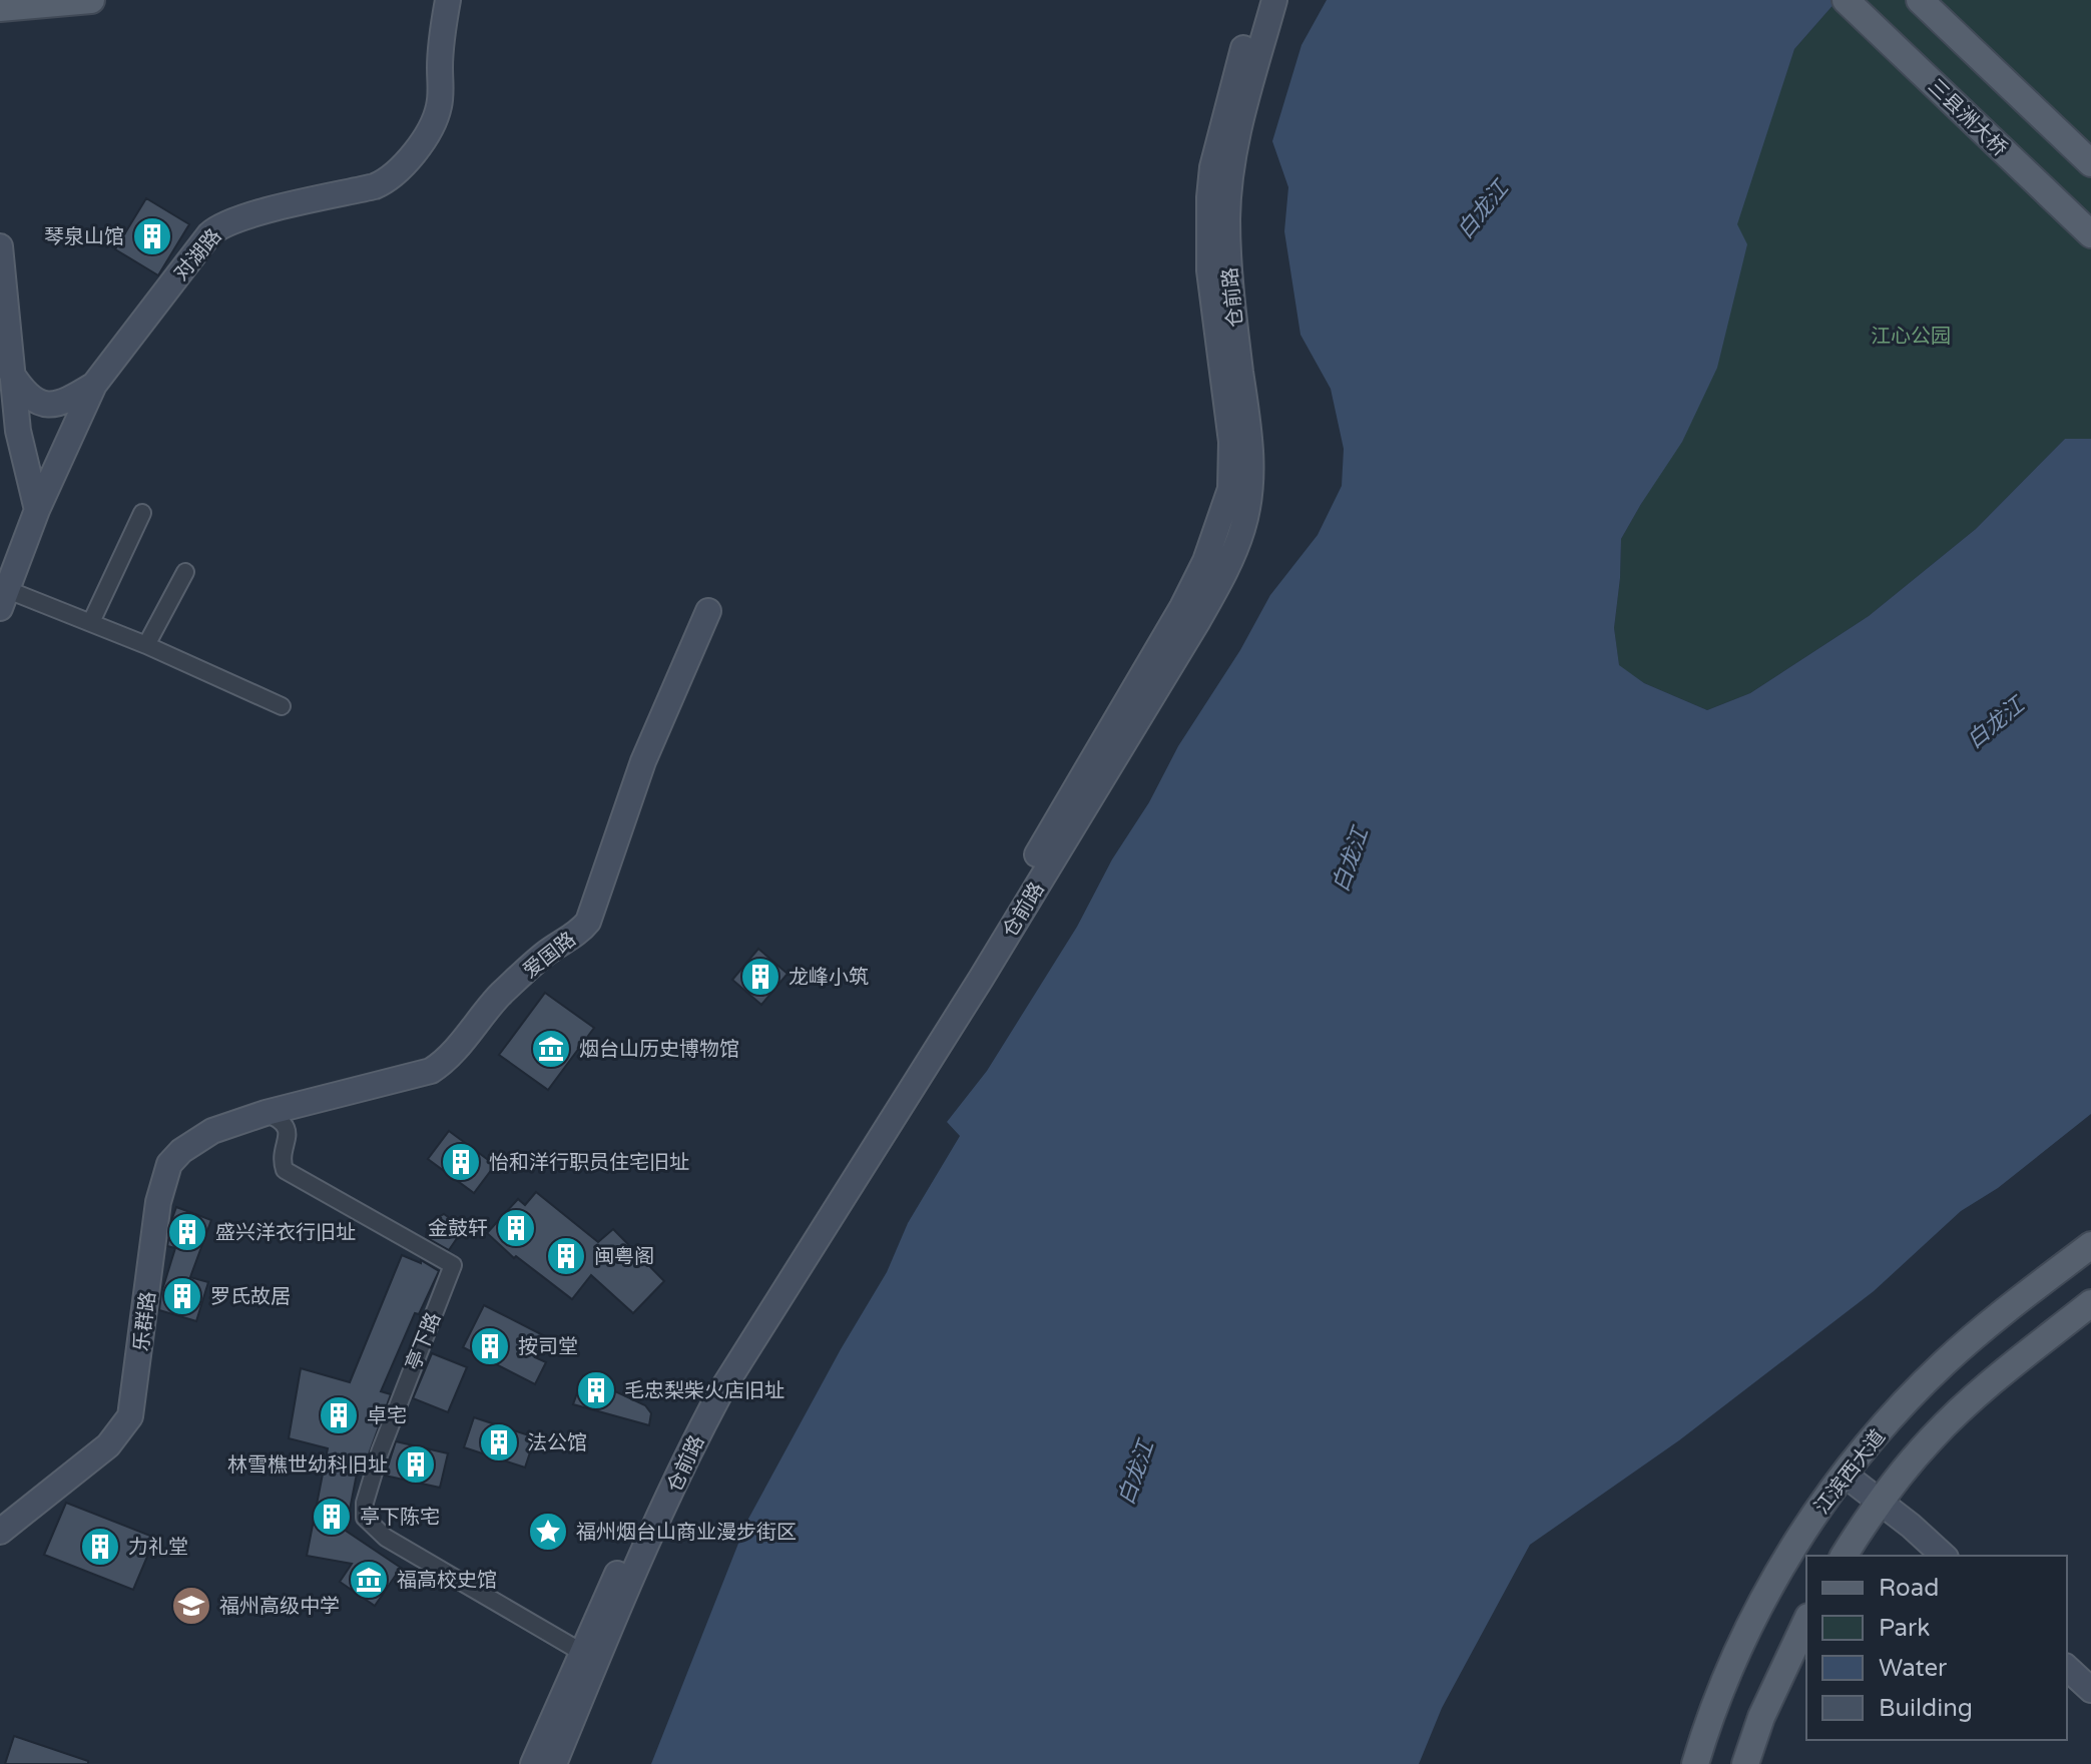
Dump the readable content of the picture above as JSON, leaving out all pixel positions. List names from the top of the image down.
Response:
{
  "streets": {
    "main road": ["三县洲大桥", "江滨西大道"],
    "street": [
      "对湖路",
      "仓前路",
      "爱国路",
      "乐群路",
      "亭下路"
    ]
  },
  "crossings": [
    ["仓前路", "亭下路"],
    ["爱国路", "乐群路"],
    ["爱国路", "亭下路"],
    ["乐群路", "亭下路"]
  ],
  "water": ["白龙江"],
  "parks": ["江心公园"],
  "places": {
    "building": [
      "琴泉山馆",
      "龙峰小筑",
      "怡和洋行职员住宅旧址",
      "金鼓轩",
      "盛兴洋衣行旧址",
      "闽粤阁",
      "罗氏故居",
      "按司堂",
      "毛忠梨柴火店旧址",
      "卓宅",
      "法公馆",
      "林雪樵世幼科旧址",
      "亭下陈宅",
      "力礼堂"
    ],
    "museum": ["烟台山历史博物馆", "福高校史馆"],
    "place": ["福州烟台山商业漫步街区"],
    "school or university": ["福州高级中学"]
  },
  "legend": [
    "Road",
    "Park",
    "Water",
    "Building"
  ]
}
